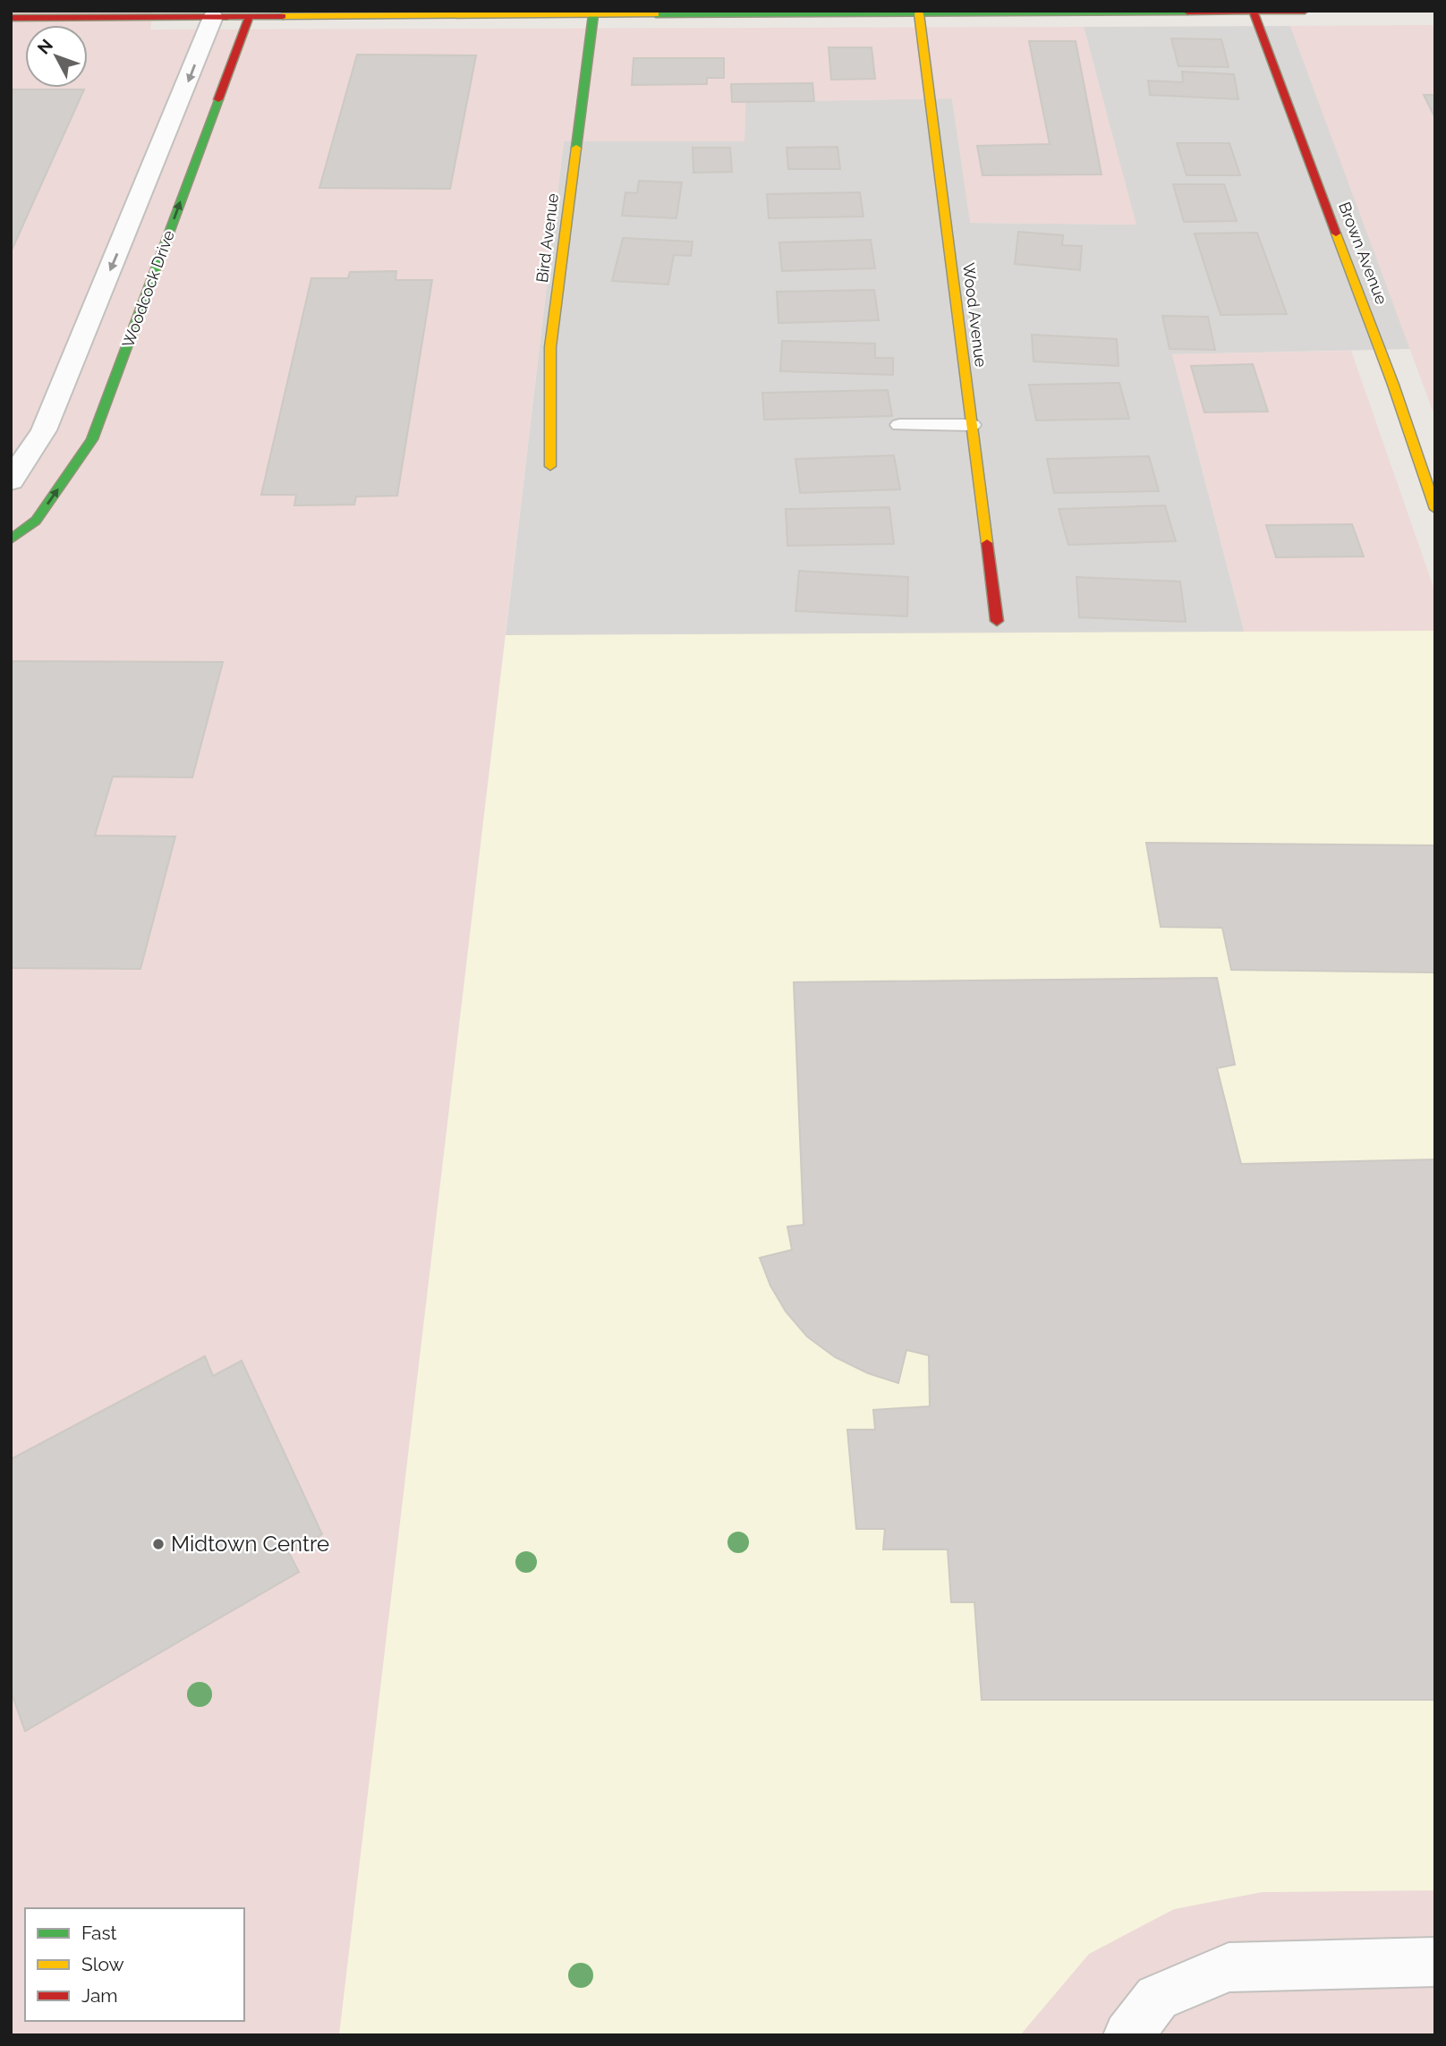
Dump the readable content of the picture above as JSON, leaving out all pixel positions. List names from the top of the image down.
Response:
{
  "streets": {
    "street": [
      "Bird Avenue",
      "Brown Avenue",
      "Woodcock Drive",
      "Wood Avenue"
    ]
  },
  "places": ["Midtown Centre"],
  "legend": ["Fast", "Slow", "Jam"],
  "north": "top left"
}
